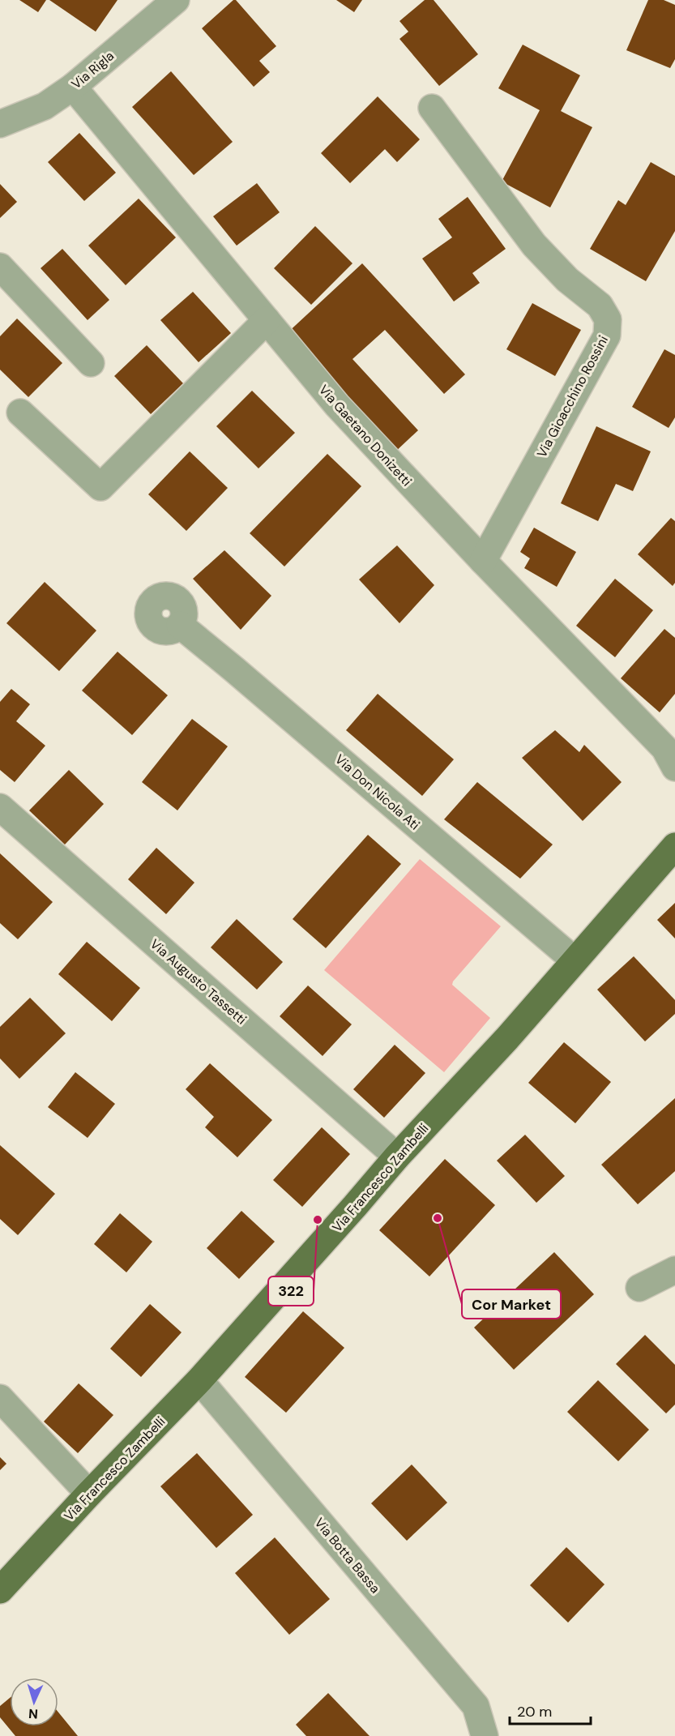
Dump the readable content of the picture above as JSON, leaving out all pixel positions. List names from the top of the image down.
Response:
{
  "streets": {
    "main road": ["Via Francesco Zambelli"],
    "street": [
      "Via Rigla",
      "Via Gioacchino Rossini",
      "Via Gaetano Donizetti",
      "Via Don Nicola Ati",
      "Via Augusto Tassetti",
      "Via Botta Bassa"
    ]
  },
  "crossings": [
    ["Via Rigla", "Via Gaetano Donizetti"],
    ["Via Gioacchino Rossini", "Via Gaetano Donizetti"],
    ["Via Don Nicola Ati", "Via Francesco Zambelli"],
    ["Via Augusto Tassetti", "Via Francesco Zambelli"],
    ["Via Francesco Zambelli", "Via Botta Bassa"]
  ],
  "places": ["Cor Market", "322"],
  "scale_bar": "20 m",
  "north": "bottom"
}
